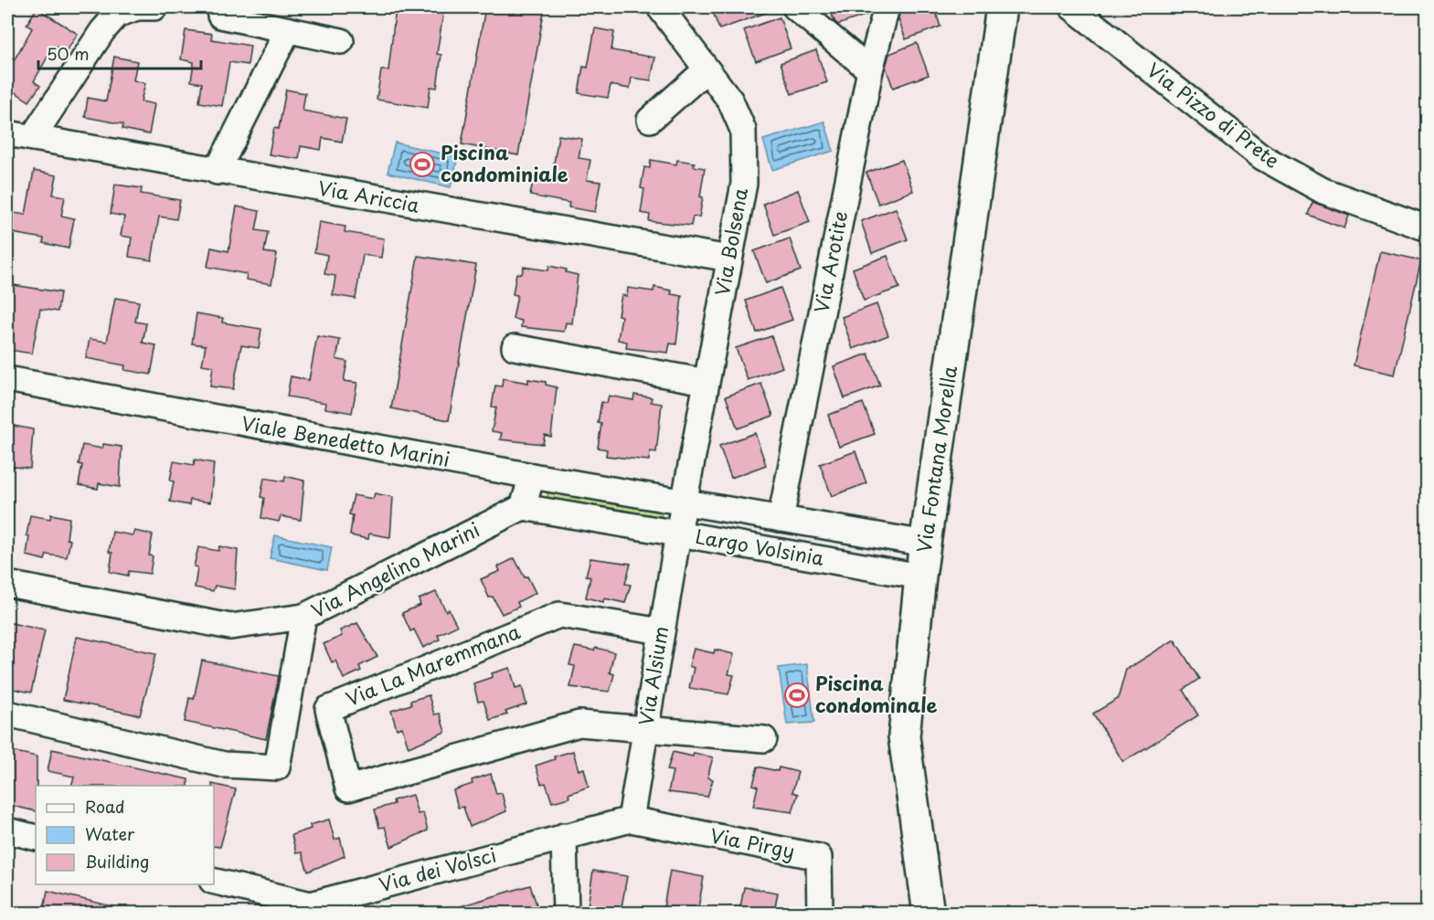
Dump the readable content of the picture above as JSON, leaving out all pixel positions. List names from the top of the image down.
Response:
{
  "streets": {
    "street": [
      "Via Pizzo di Prete",
      "Via Ariccia",
      "Via Bolsena",
      "Via Arotite",
      "Viale Benedetto Marini",
      "Via Fontana Morella",
      "Largo Volsinia",
      "Via Angelino Marini",
      "Via La Maremmana",
      "Via Alsium",
      "Via Pirgy",
      "Via dei Volsci"
    ]
  },
  "crossings": [
    ["Via Ariccia", "Via Bolsena"],
    ["Via Bolsena", "Viale Benedetto Marini"],
    ["Via Bolsena", "Largo Volsinia"],
    ["Via Arotite", "Largo Volsinia"],
    ["Viale Benedetto Marini", "Largo Volsinia"],
    ["Via Fontana Morella", "Largo Volsinia"],
    ["Largo Volsinia", "Via Alsium"],
    ["Via La Maremmana", "Via Alsium"],
    ["Via Alsium", "Via Pirgy"],
    ["Via Alsium", "Via dei Volsci"],
    ["Via Pirgy", "Via dei Volsci"]
  ],
  "places": {
    "sports": ["Piscina condominiale", "Piscina condominale"]
  },
  "legend": ["Road", "Water", "Building"],
  "scale_bar": "50 m"
}
